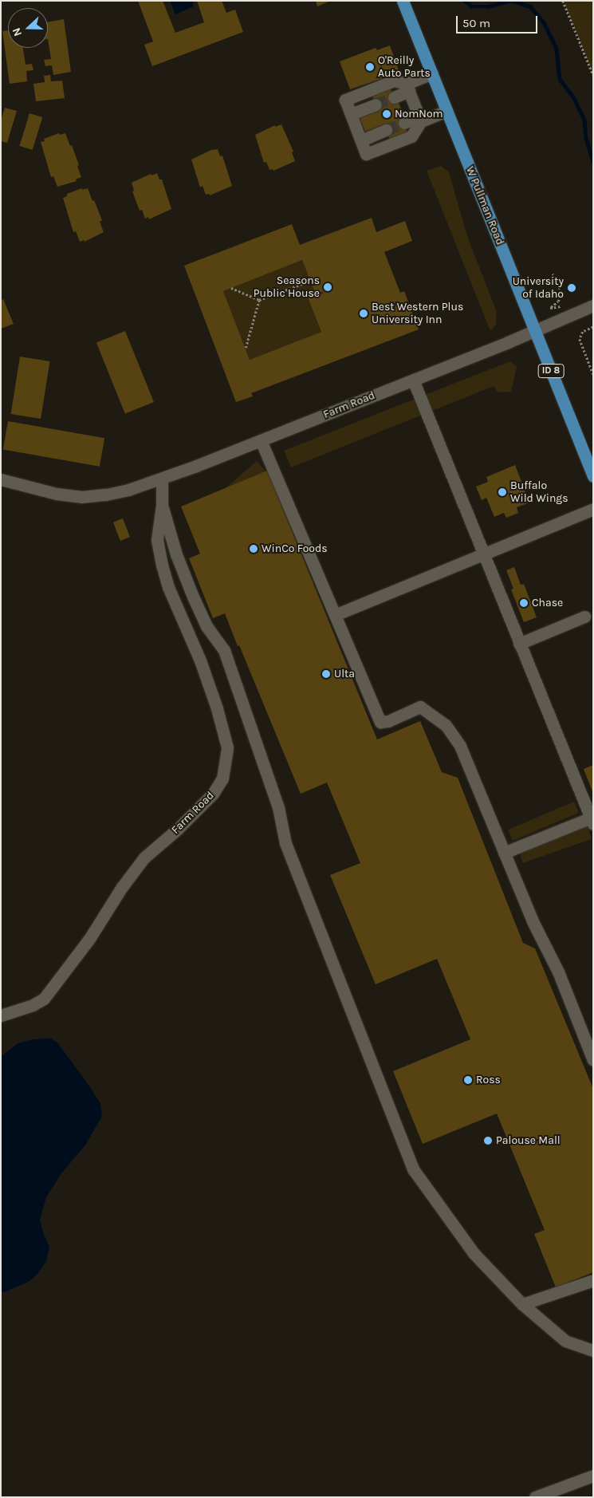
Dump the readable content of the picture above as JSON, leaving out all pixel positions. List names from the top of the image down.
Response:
{
  "streets": {
    "main road": ["W Pullman Road", "ID 8"],
    "street": ["Farm Road"]
  },
  "crossings": [
    ["W Pullman Road", "Farm Road"]
  ],
  "places": [
    "O'Reilly Auto Parts",
    "NomNom",
    "Seasons Public House",
    "University of Idaho",
    "Best Western Plus University Inn",
    "Buffalo Wild Wings",
    "WinCo Foods",
    "Chase",
    "Ulta",
    "Ross",
    "Palouse Mall"
  ],
  "scale_bar": "50 m",
  "north": "left"
}
